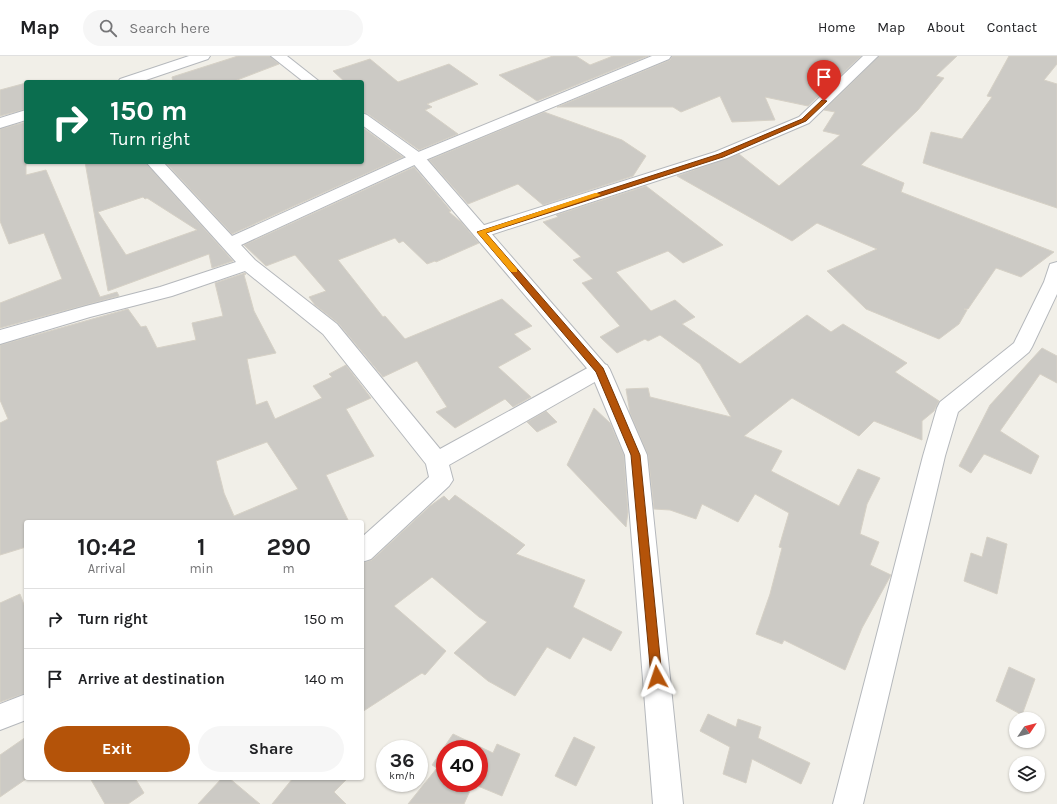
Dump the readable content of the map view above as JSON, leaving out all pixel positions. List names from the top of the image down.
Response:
{
  "north": "top right",
  "page": {
    "header": "Map",
    "search": "Search here",
    "nav": [
      "Home",
      "Map",
      "About",
      "Contact"
    ],
    "turn": ["150 m", "Turn right"],
    "eta": [
      "10:42",
      "Arrival",
      "1",
      "min",
      "290",
      "m"
    ],
    "list": [
      {
        "name": "Turn right",
        "value": "150 m"
      },
      {
        "name": "Arrive at destination",
        "value": "140 m"
      }
    ],
    "buttons": ["Exit", "Share"],
    "speed": "36 km/h",
    "limit": "40"
  }
}
